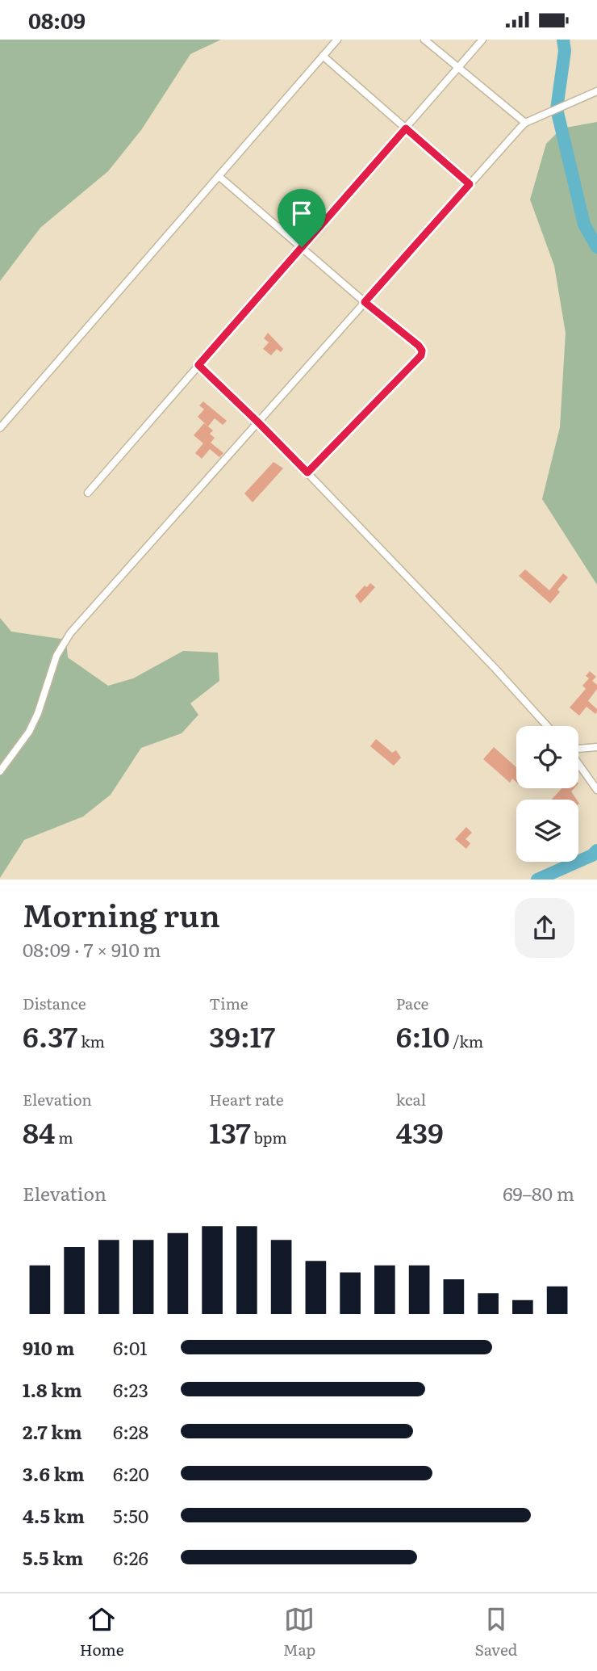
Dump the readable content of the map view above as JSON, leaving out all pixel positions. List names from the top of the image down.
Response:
{
  "page": {
    "status": "08:09",
    "heading": ["Morning run", "08:09 · 7 × 910 m"],
    "stats": [
      ["Distance", "6.37 km"],
      ["Time", "39:17"],
      ["Pace", "6:10 /km"],
      ["Elevation", "84 m"],
      ["Heart rate", "137 bpm"],
      ["kcal", "439"]
    ],
    "chart": ["Elevation", "69–80 m"],
    "list": [
      {
        "name": "910 m",
        "note": "6:01"
      },
      {
        "name": "1.8 km",
        "note": "6:23"
      },
      {
        "name": "2.7 km",
        "note": "6:28"
      },
      {
        "name": "3.6 km",
        "note": "6:20"
      },
      {
        "name": "4.5 km",
        "note": "5:50"
      },
      {
        "name": "5.5 km",
        "note": "6:26"
      }
    ],
    "tabs": ["Home", "Map", "Saved"]
  }
}
